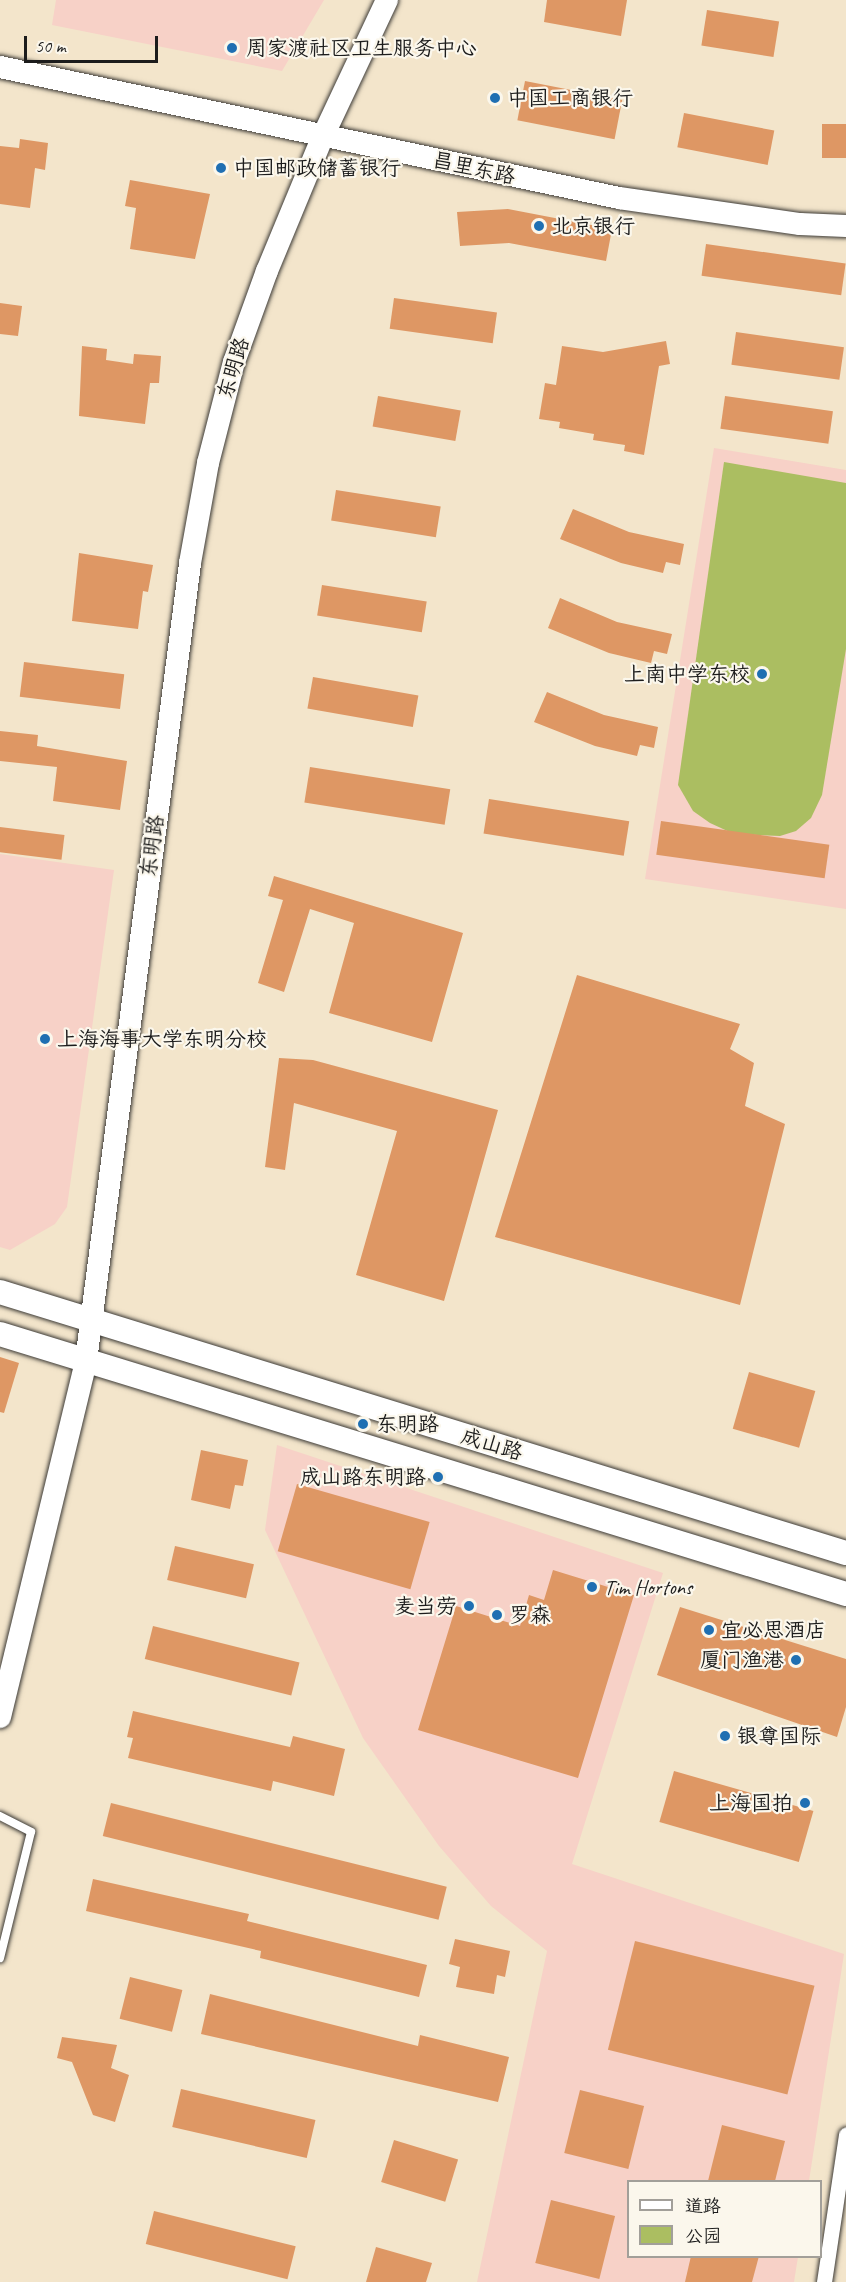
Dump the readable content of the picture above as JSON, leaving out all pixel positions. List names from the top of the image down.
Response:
{
  "streets": {
    "main road": ["昌里东路", "东明路", "成山路"]
  },
  "crossings": [
    ["昌里东路", "东明路"],
    ["东明路", "成山路"]
  ],
  "places": [
    "周家渡社区卫生服务中心",
    "中国工商银行",
    "中国邮政储蓄银行",
    "北京银行",
    "上南中学东校",
    "上海海事大学东明分校",
    "东明路",
    "成山路东明路",
    "Tim Hortons",
    "麦当劳",
    "罗森",
    "宜必思酒店",
    "厦门渔港",
    "银尊国际",
    "上海国拍"
  ],
  "legend": ["道路", "公园"],
  "scale_bar": "50 m"
}
